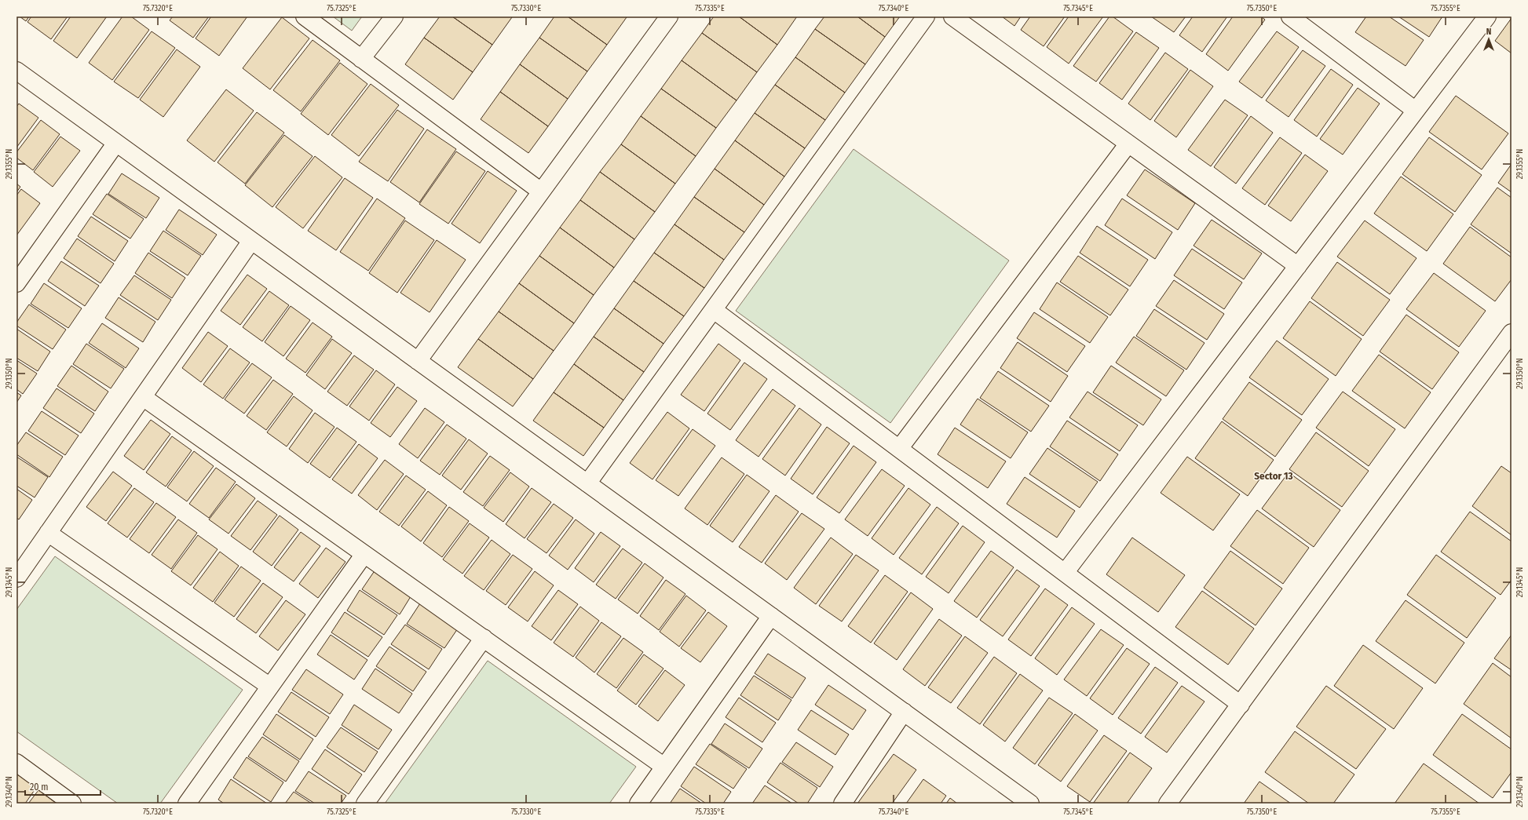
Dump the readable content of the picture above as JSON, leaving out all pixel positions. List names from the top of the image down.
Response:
{
  "districts": ["Sector 13"],
  "scale_bar": "20 m",
  "north": "top",
  "coordinates": [
    "75.7320°E",
    "75.7325°E",
    "75.7330°E",
    "75.7335°E",
    "75.7340°E",
    "75.7345°E",
    "75.7350°E",
    "75.7355°E",
    "29.1355°N",
    "29.1350°N",
    "29.1345°N",
    "29.1340°N"
  ]
}
